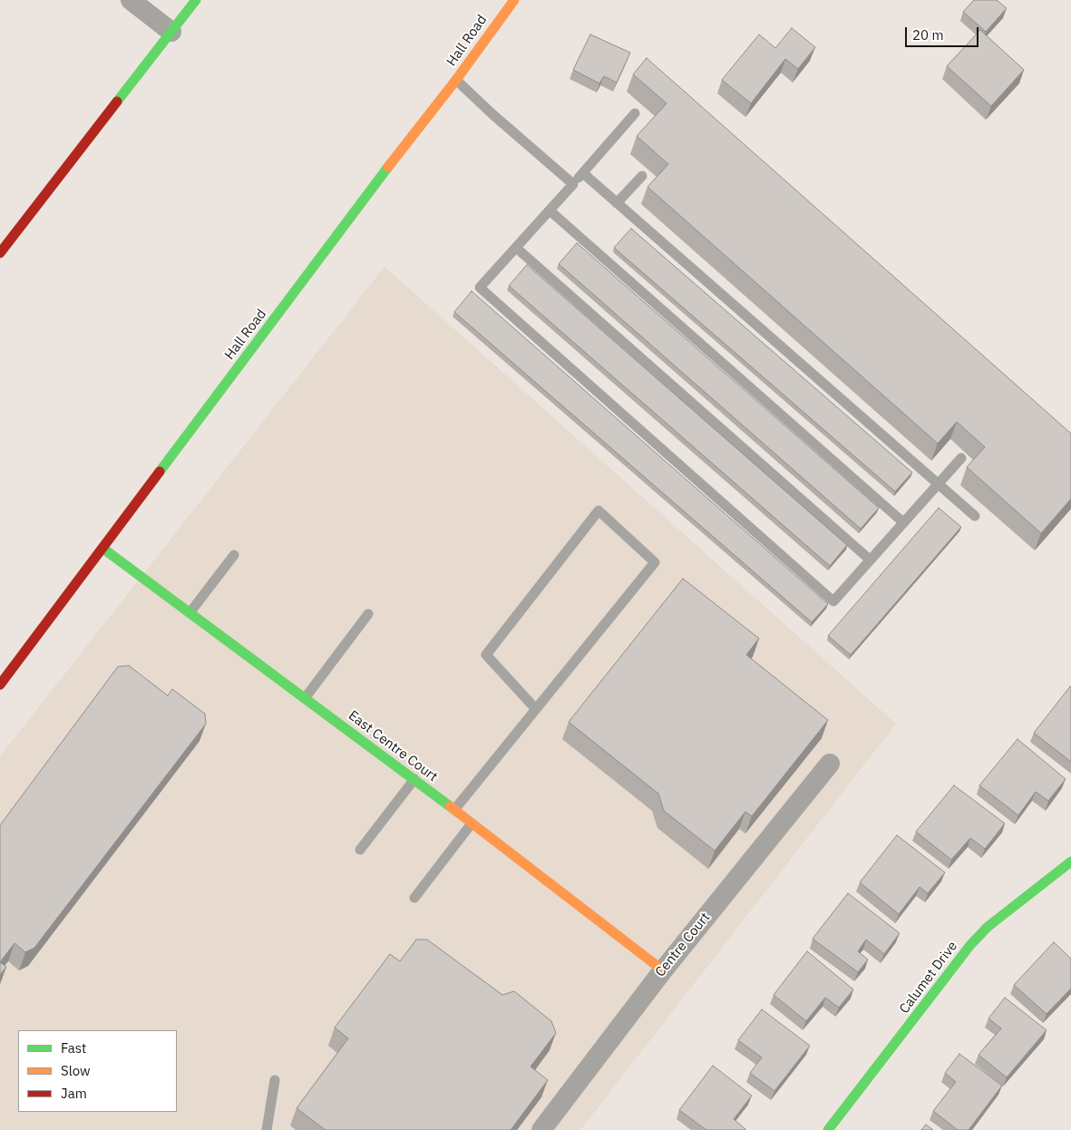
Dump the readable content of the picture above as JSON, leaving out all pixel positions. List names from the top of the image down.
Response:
{
  "streets": {
    "main road": ["Hall Road", "East Centre Court", "Calumet Drive"],
    "street": ["Centre Court"]
  },
  "crossings": [
    ["Hall Road", "East Centre Court"],
    ["East Centre Court", "Centre Court"]
  ],
  "legend": ["Fast", "Slow", "Jam"],
  "scale_bar": "20 m"
}
